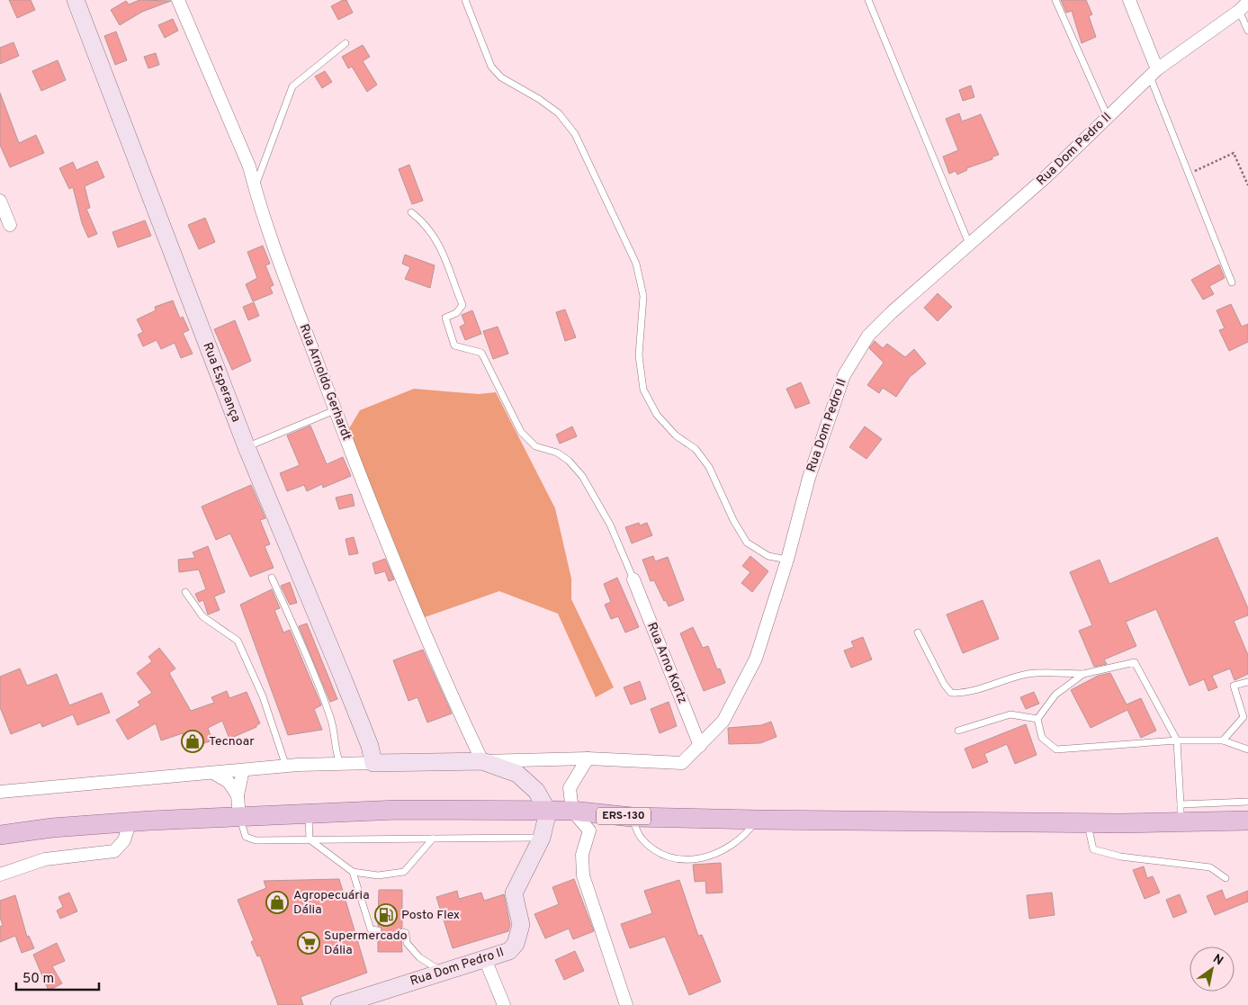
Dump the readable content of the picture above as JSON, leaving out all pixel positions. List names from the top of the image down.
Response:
{
  "streets": {
    "main road": ["ERS-130"],
    "street": [
      "Rua Dom Pedro II",
      "Rua Esperança",
      "Rua Arnoldo Gerhardt",
      "Rua Arno Kortz"
    ]
  },
  "crossings": [
    ["Rua Dom Pedro II", "Rua Arnoldo Gerhardt"],
    ["Rua Dom Pedro II", "Rua Arno Kortz"],
    ["Rua Dom Pedro II", "ERS-130"]
  ],
  "places": {
    "shop": ["Tecnoar", "Agropecuária Dália"],
    "fuel station": ["Posto Flex"],
    "supermarket": ["Supermercado Dália"]
  },
  "scale_bar": "50 m",
  "north": "top right"
}
